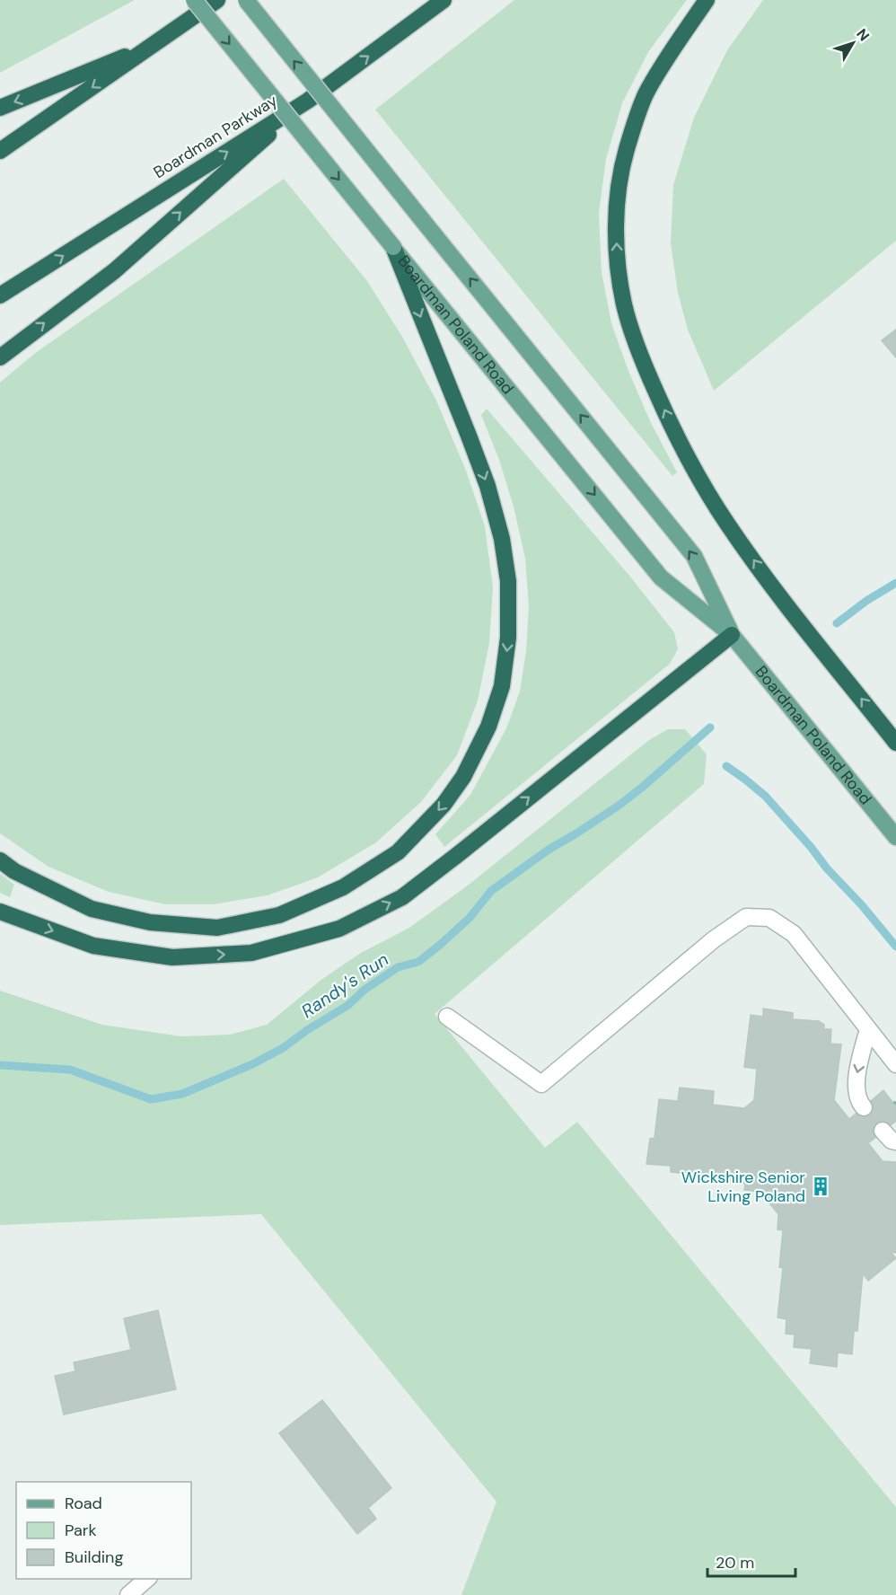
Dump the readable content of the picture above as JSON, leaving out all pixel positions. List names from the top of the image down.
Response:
{
  "streets": {
    "highway": ["Boardman Parkway"],
    "main road": ["Boardman Poland Road"]
  },
  "water": ["Randy's Run"],
  "places": {
    "building": ["Wickshire Senior Living Poland"]
  },
  "legend": ["Road", "Park", "Building"],
  "scale_bar": "20 m",
  "north": "top right"
}
